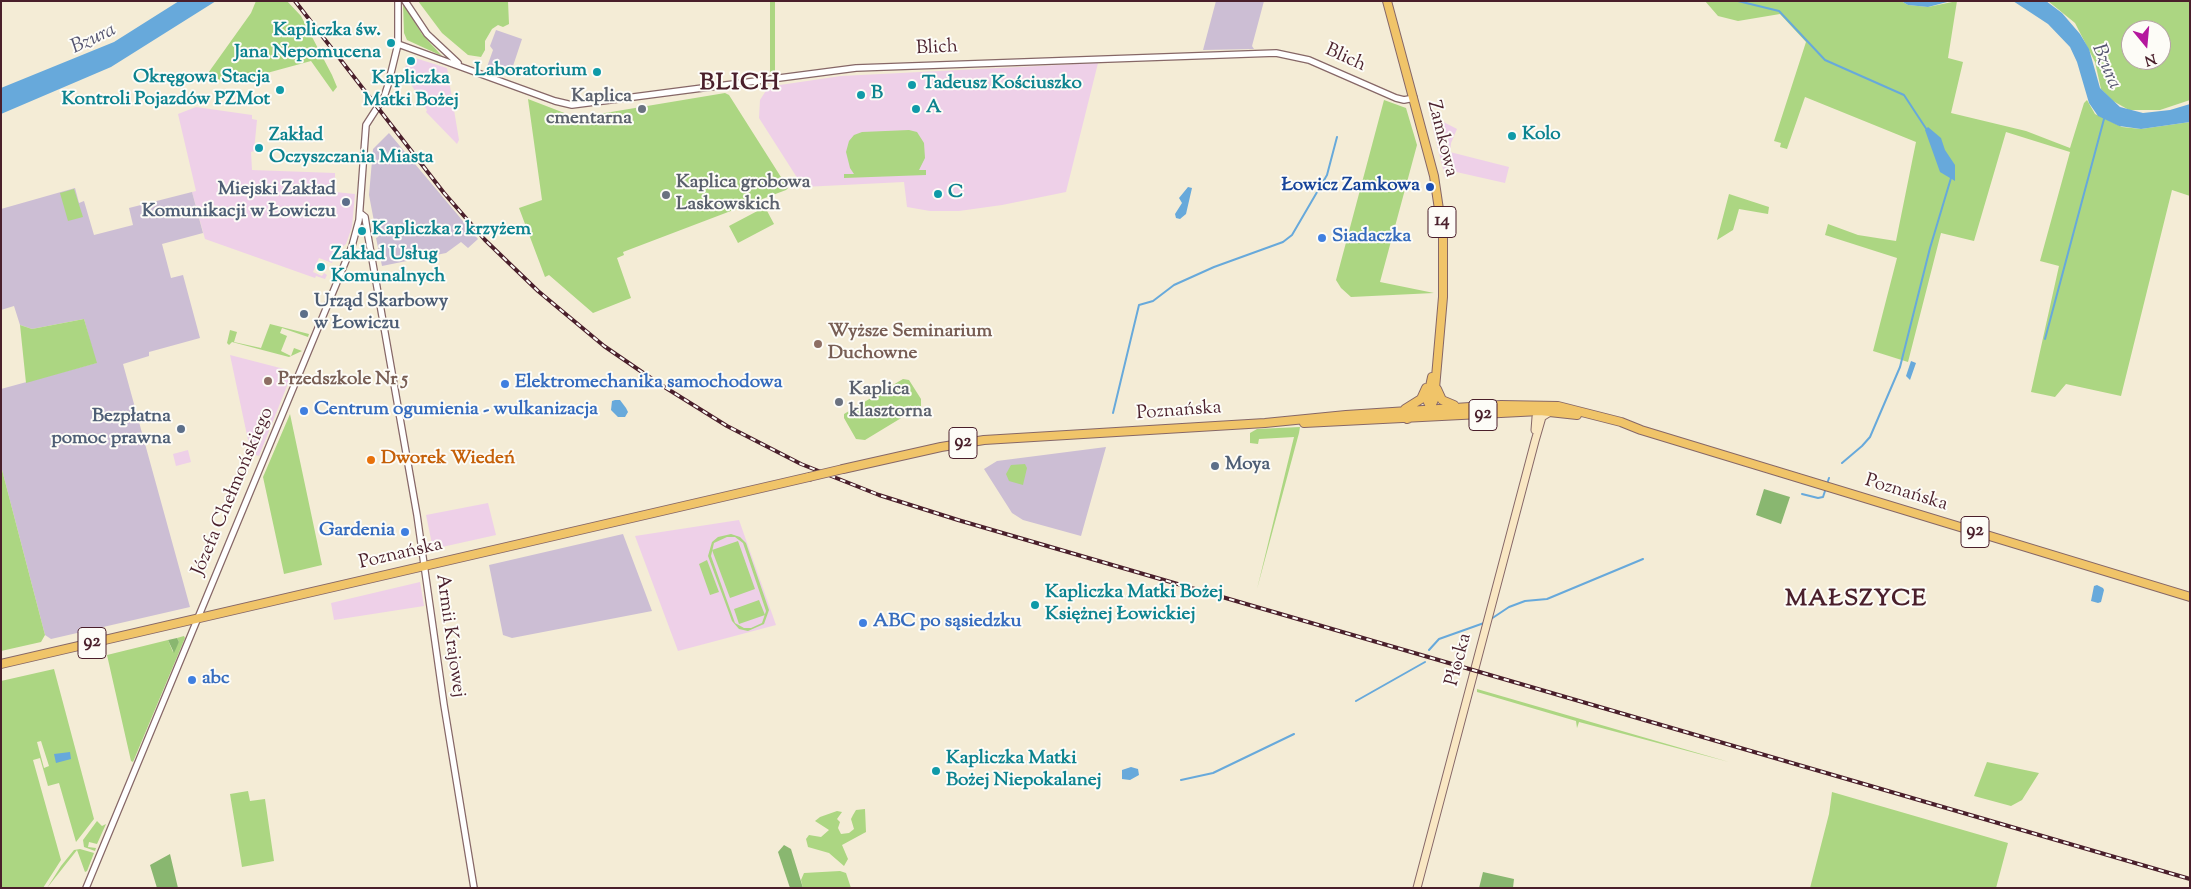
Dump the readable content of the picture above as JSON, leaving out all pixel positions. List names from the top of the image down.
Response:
{
  "streets": {
    "main road": [
      "Zamkowa",
      "14",
      "Poznańska",
      "92",
      "Płocka"
    ],
    "street": ["Blich", "Józefa Chełmońskiego", "Armii Krajowej"]
  },
  "crossings": [
    ["Blich", "Zamkowa"],
    ["Blich", "Józefa Chełmońskiego"],
    ["Zamkowa", "Poznańska"],
    ["Poznańska", "Józefa Chełmońskiego"],
    ["Poznańska", "Armii Krajowej"],
    ["Poznańska", "Płocka"],
    ["Józefa Chełmońskiego", "Armii Krajowej"]
  ],
  "districts": ["BLICH", "MAŁSZYCE"],
  "water": ["Bzura"],
  "places": [
    "Kapliczka św. Jana Nepomucena",
    "Kapliczka Matki Bożej",
    "Laboratorium",
    "Tadeusz Kościuszko",
    "Okręgowa Stacja Kontroli Pojazdów PZMot",
    "B",
    "Kaplica cmentarna",
    "A",
    "Kolo",
    "Zakład Oczyszczania Miasta",
    "Łowicz Zamkowa",
    "C",
    "Kaplica grobowa Laskowskich",
    "Miejski Zakład Komunikacji w Łowiczu",
    "Kapliczka z krzyżem",
    "Siadaczka",
    "Zakład Usług Komunalnych",
    "Urząd Skarbowy w Łowiczu",
    "Wyższe Seminarium Duchowne",
    "Przedszkole Nr 5",
    "Elektromechanika samochodowa",
    "Kaplica klasztorna",
    "Centrum ogumienia - wulkanizacja",
    "Bezpłatna pomoc prawna",
    "Dworek Wiedeń",
    "Moya",
    "Gardenia",
    "Kapliczka Matki Bożej Księżnej Łowickiej",
    "ABC po sąsiedzku",
    "abc",
    "Kapliczka Matki Bożej Niepokalanej"
  ],
  "north": "bottom"
}
